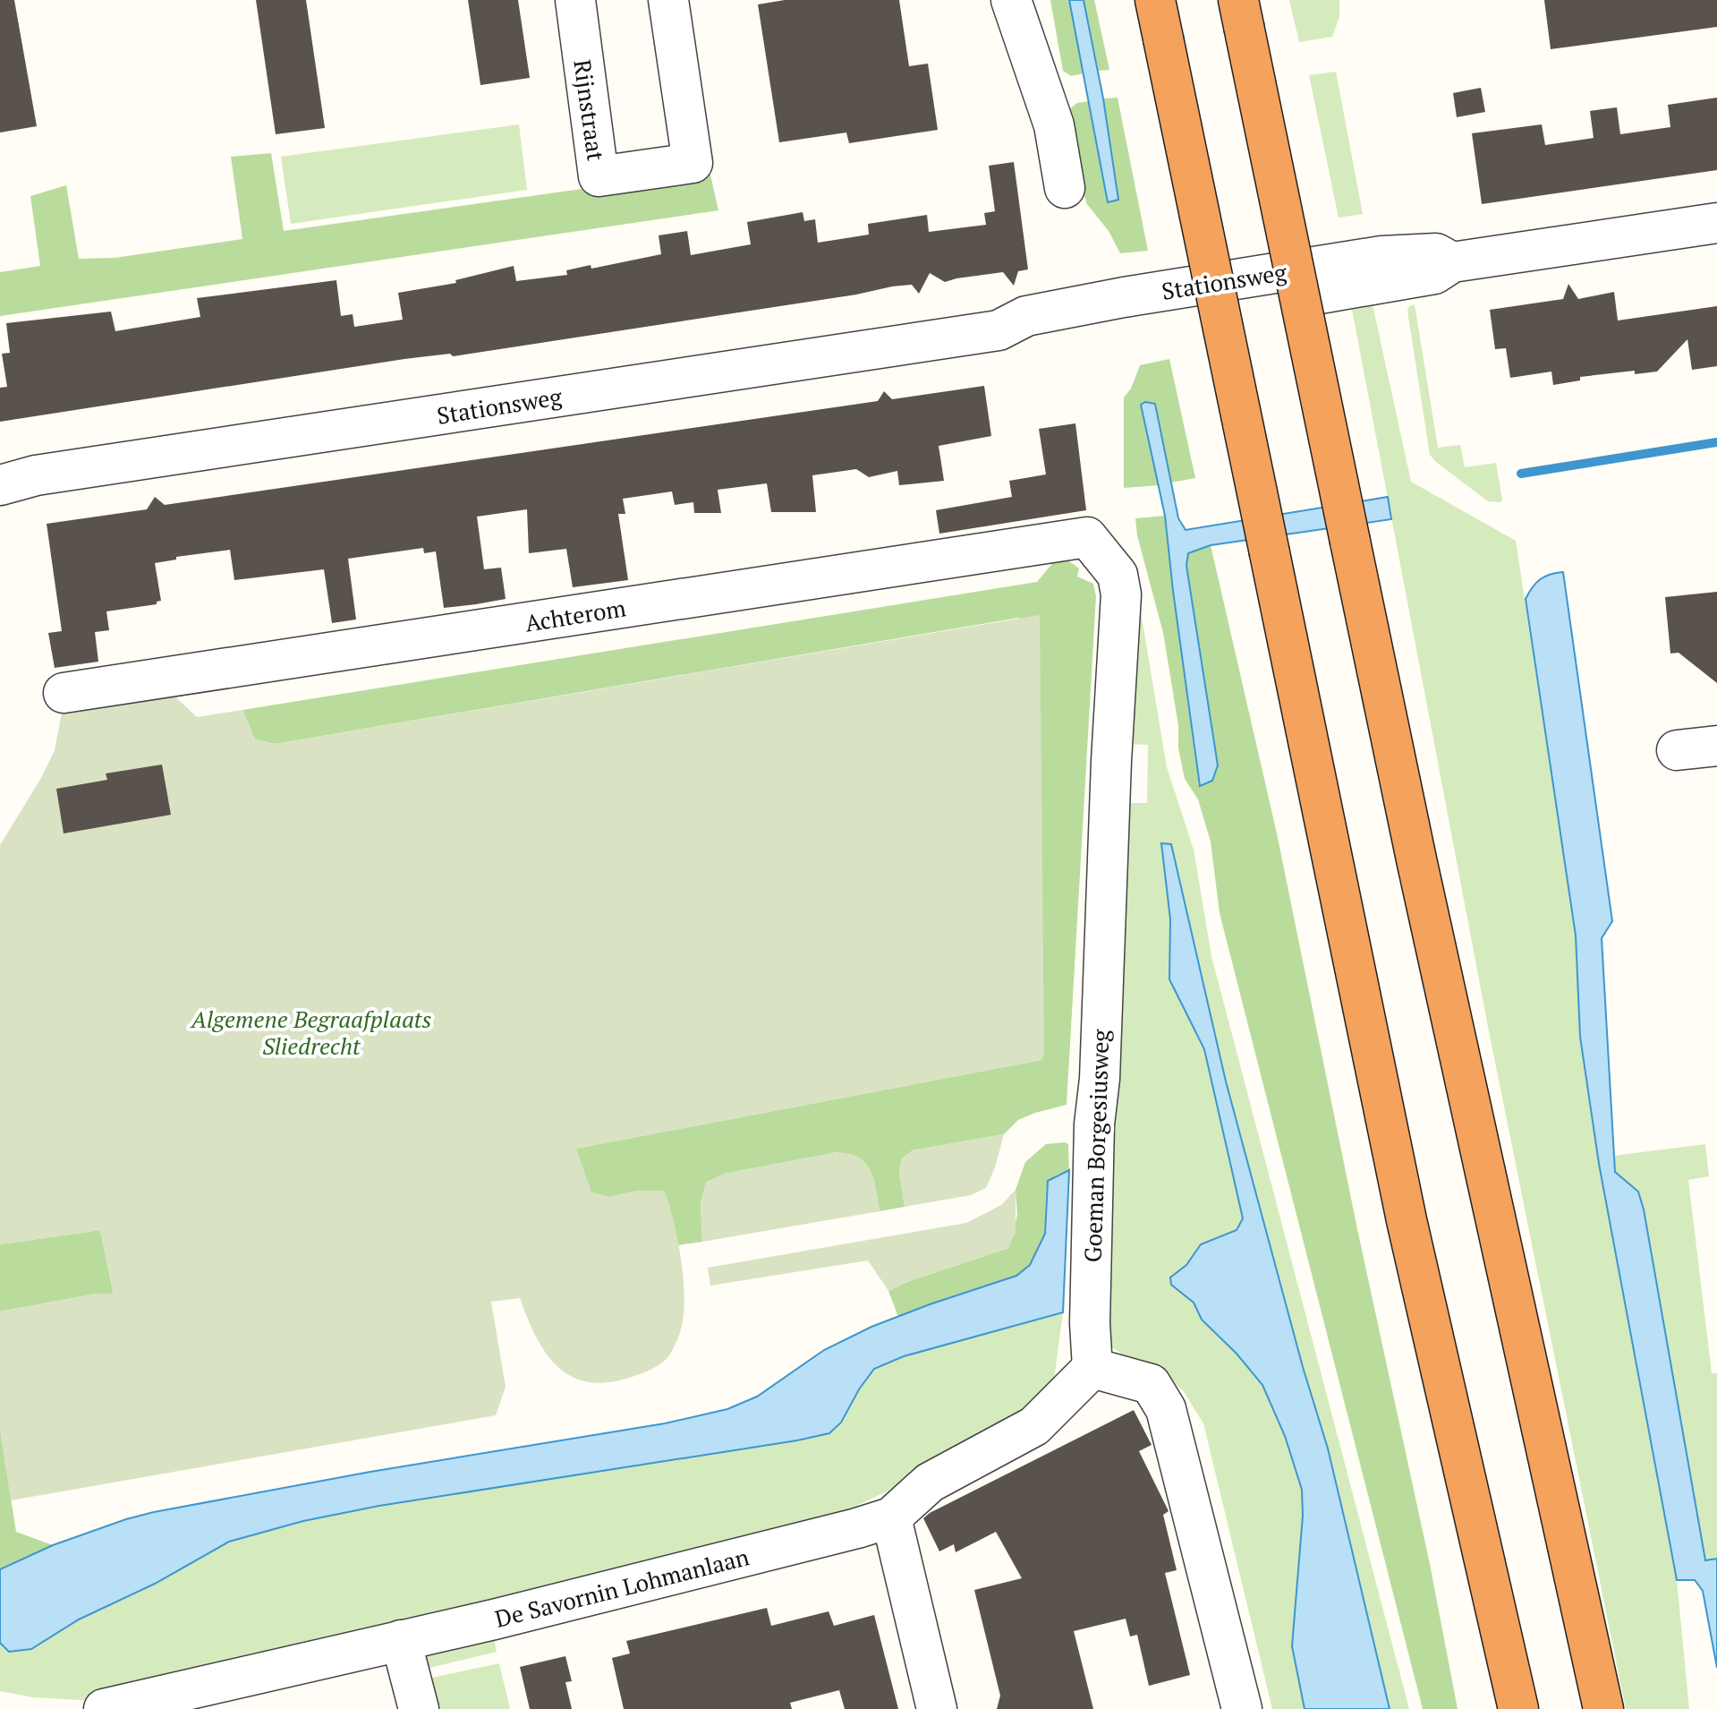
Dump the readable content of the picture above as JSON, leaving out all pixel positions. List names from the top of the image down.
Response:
{
  "streets": {
    "street": [
      "Rijnstraat",
      "Stationsweg",
      "Achterom",
      "Goeman Borgesiusweg",
      "De Savornin Lohmanlaan"
    ]
  },
  "crossings": [
    ["Achterom", "Goeman Borgesiusweg"],
    ["Goeman Borgesiusweg", "De Savornin Lohmanlaan"]
  ],
  "parks": ["Algemene Begraafplaats Sliedrecht"]
}
